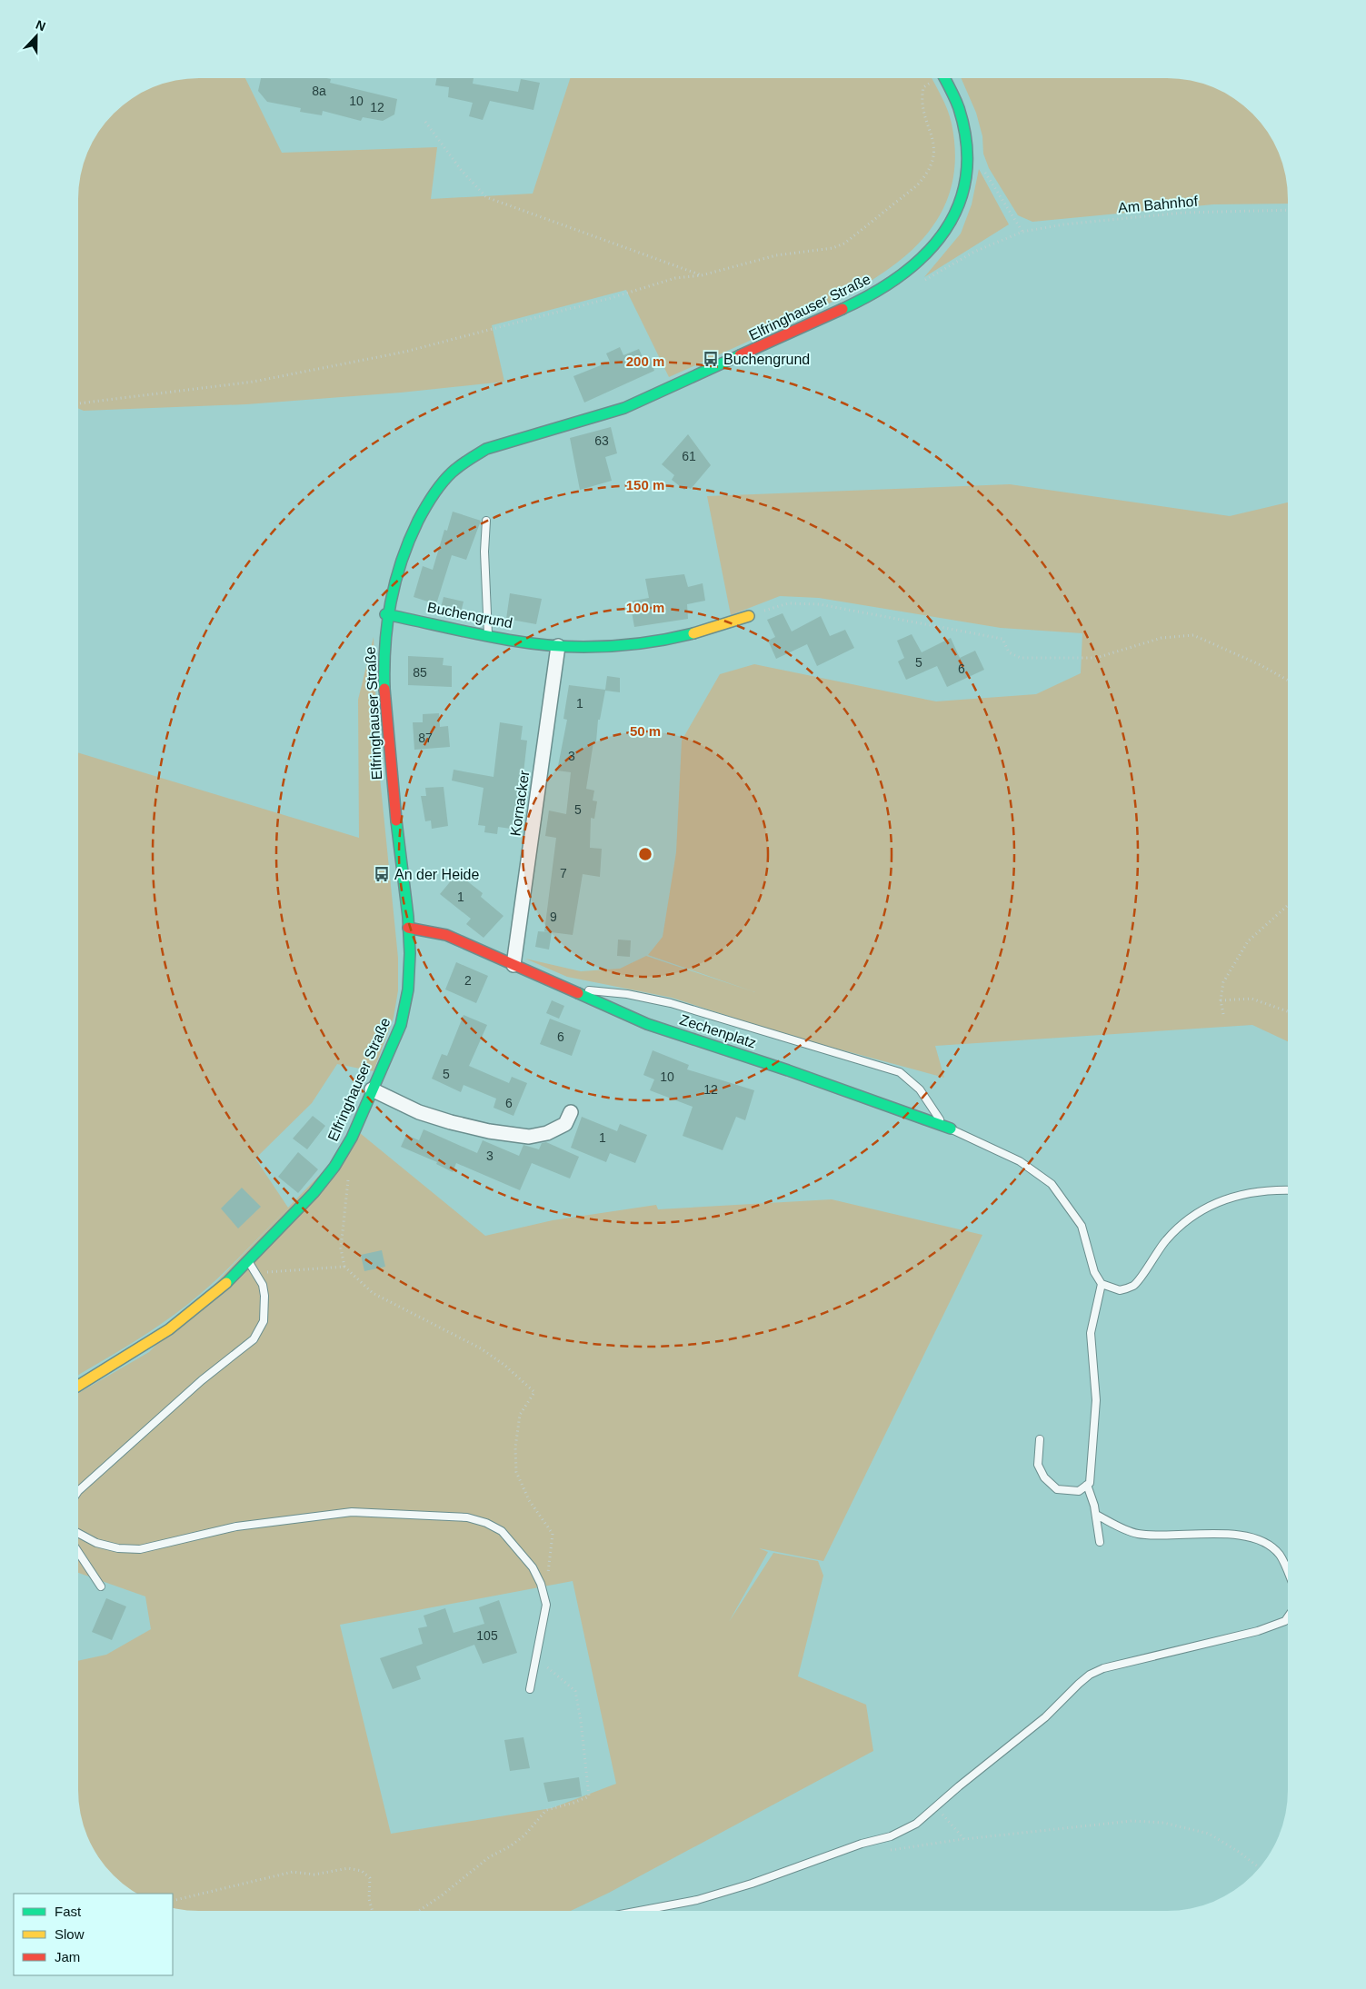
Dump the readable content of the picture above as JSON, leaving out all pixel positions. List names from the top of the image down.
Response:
{
  "streets": {
    "main road": ["Elfringhauser Straße", "Buchengrund", "Zechenplatz"],
    "street": ["Kornacker"],
    "path": ["Am Bahnhof"]
  },
  "crossings": [
    ["Elfringhauser Straße", "Buchengrund"],
    ["Elfringhauser Straße", "Zechenplatz"],
    ["Buchengrund", "Kornacker"],
    ["Kornacker", "Zechenplatz"]
  ],
  "places": {
    "bus stop": ["Buchengrund", "An der Heide"]
  },
  "house_numbers": [
    "8a",
    "10",
    "12",
    "63",
    "61",
    "5",
    "6",
    "85",
    "1",
    "87",
    "3",
    "5",
    "7",
    "1",
    "9",
    "2",
    "6",
    "5",
    "10",
    "12",
    "6",
    "1",
    "3",
    "105"
  ],
  "legend": ["Fast", "Slow", "Jam"],
  "north": "top",
  "rings": [
    "200 m",
    "150 m",
    "100 m",
    "50 m"
  ]
}
